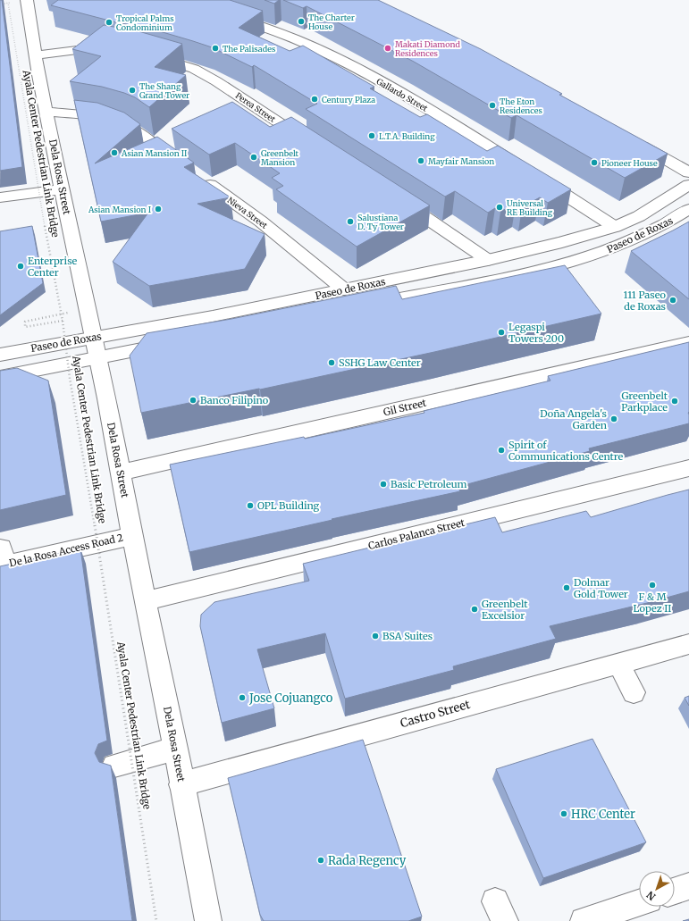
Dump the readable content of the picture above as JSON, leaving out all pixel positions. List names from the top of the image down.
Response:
{
  "streets": {
    "street": [
      "Gallardo Street",
      "Perea Street",
      "Dela Rosa Street",
      "Nieva Street",
      "Paseo de Roxas",
      "Gil Street",
      "Carlos Palanca Street",
      "De la Rosa Access Road 2",
      "Castro Street"
    ],
    "path": ["Ayala Center Pedestrian Link Bridge"]
  },
  "crossings": [
    ["Dela Rosa Street", "Paseo de Roxas"],
    ["Dela Rosa Street", "Gil Street"],
    ["Dela Rosa Street", "Carlos Palanca Street"],
    ["Dela Rosa Street", "De la Rosa Access Road 2"],
    ["Dela Rosa Street", "Castro Street"],
    ["Nieva Street", "Paseo de Roxas"]
  ],
  "places": [
    "The Charter House",
    "Tropical Palms Condominium",
    "The Palisades",
    "Makati Diamond Residences",
    "The Shang Grand Tower",
    "Century Plaza",
    "The Eton Residences",
    "L.T.A. Building",
    "Asian Mansion II",
    "Greenbelt Mansion",
    "Mayfair Mansion",
    "Pioneer House",
    "Universal RE Building",
    "Asian Mansion I",
    "Salustiana D. Ty Tower",
    "Enterprise Center",
    "111 Paseo de Roxas",
    "Legaspi Towers 200",
    "SSHG Law Center",
    "Banco Filipino",
    "Greenbelt Parkplace",
    "Doña Angela's Garden",
    "Spirit of Communications Centre",
    "Basic Petroleum",
    "OPL Building",
    "F & M Lopez II",
    "Dolmar Gold Tower",
    "Greenbelt Excelsior",
    "BSA Suites",
    "Jose Cojuangco",
    "HRC Center",
    "Rada Regency"
  ],
  "north": "bottom left"
}
